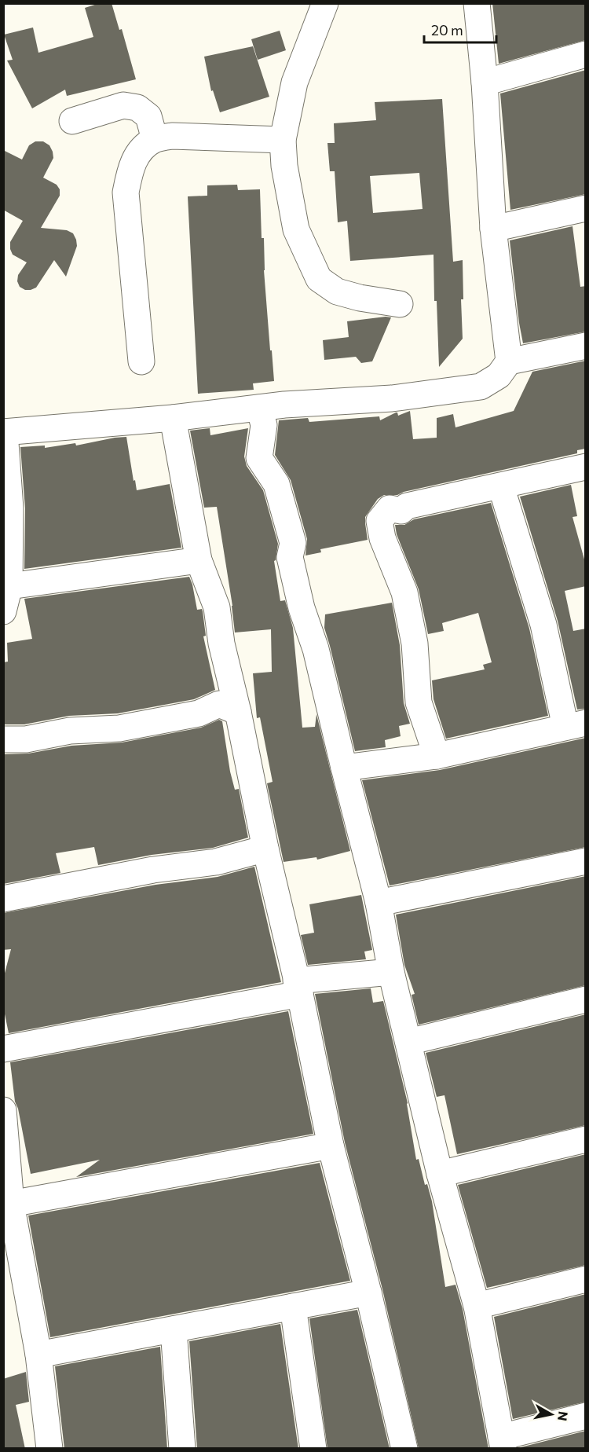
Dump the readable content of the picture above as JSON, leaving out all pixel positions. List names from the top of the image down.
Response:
{
  "scale_bar": "20 m",
  "north": "right"
}
